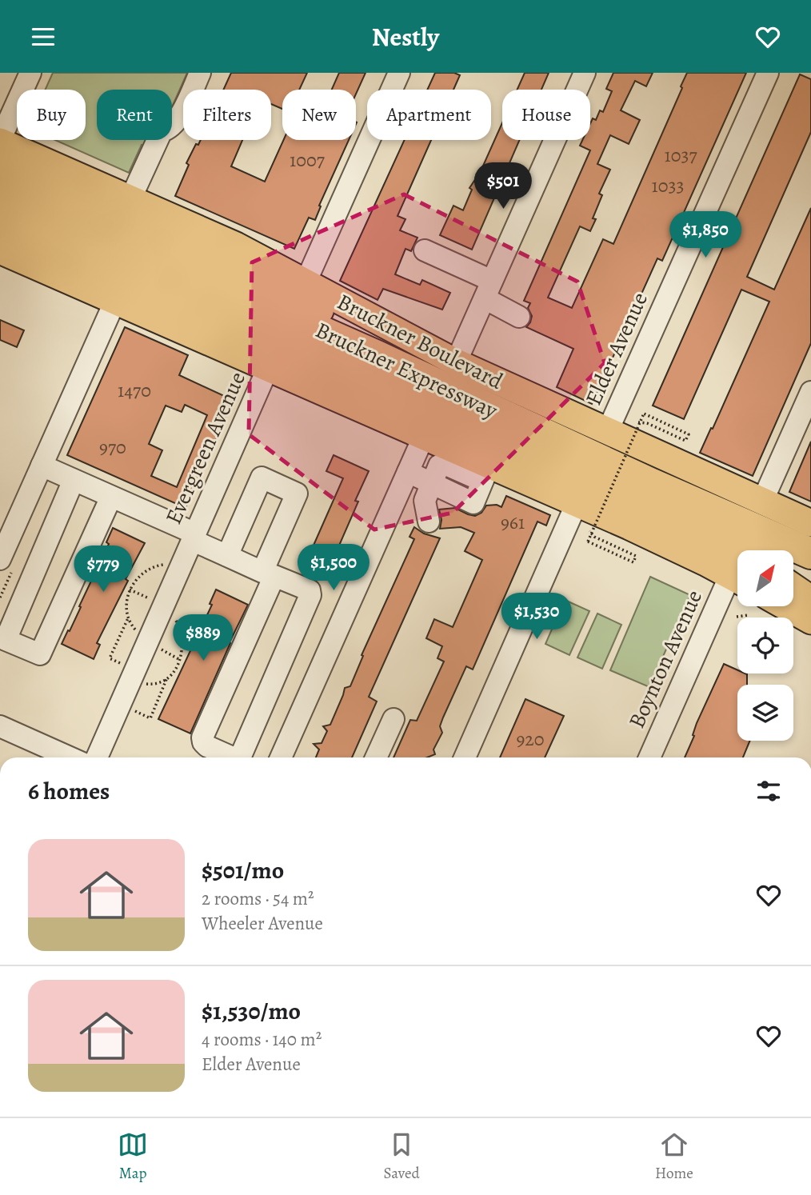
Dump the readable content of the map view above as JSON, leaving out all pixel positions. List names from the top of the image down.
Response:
{
  "streets": {
    "highway": ["Bruckner Expressway"],
    "main road": ["Bruckner Boulevard"],
    "street": ["Elder Avenue", "Evergreen Avenue", "Boynton Avenue"]
  },
  "crossings": [
    ["Bruckner Boulevard", "Elder Avenue"]
  ],
  "house_numbers": [
    "1037",
    "1007",
    "1033",
    "1470",
    "970",
    "961",
    "920"
  ],
  "north": "top right",
  "page": {
    "header": "Nestly",
    "chip": [
      "Buy",
      "Rent",
      "Filters",
      "New",
      "Apartment",
      "House"
    ],
    "price": [
      "$501",
      "$1,850",
      "$1,500",
      "$779",
      "$1,530",
      "$889"
    ],
    "heading": "6 homes",
    "list": [
      {
        "name": "$501/mo",
        "note": "2 rooms · 54 m² · Wheeler Avenue"
      },
      {
        "name": "$1,530/mo",
        "note": "4 rooms · 140 m² · Elder Avenue"
      }
    ],
    "tabs": ["Map", "Saved", "Home"]
  }
}
